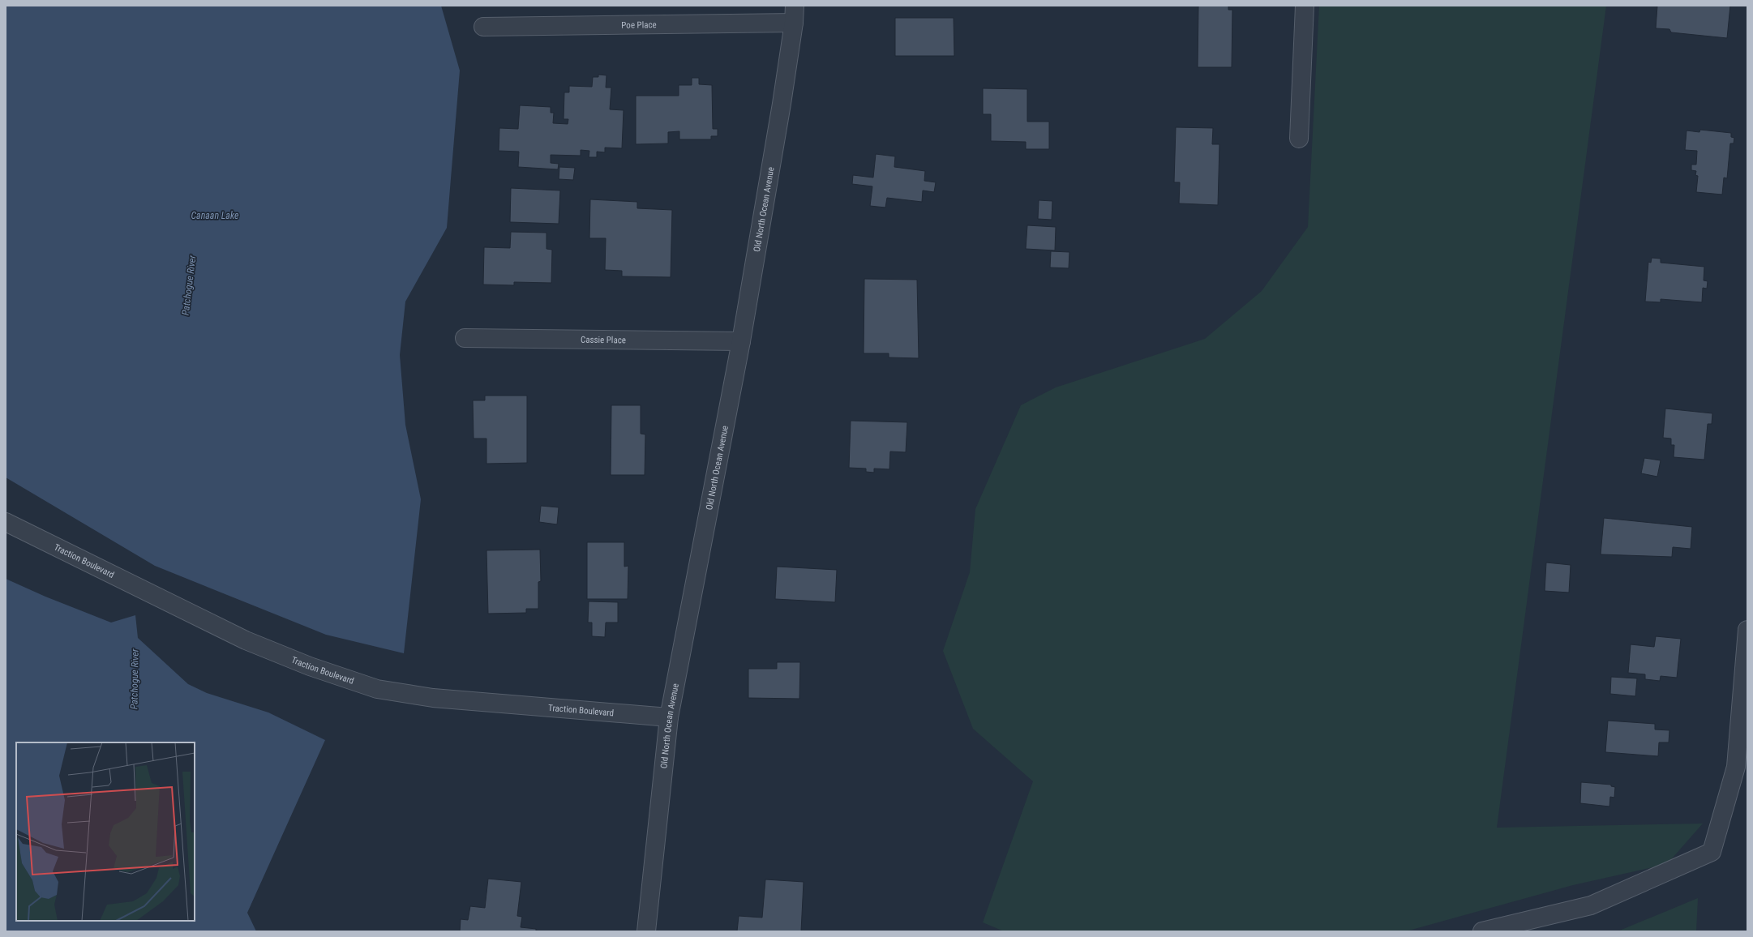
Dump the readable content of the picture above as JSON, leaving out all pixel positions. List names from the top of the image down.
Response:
{
  "streets": {
    "street": [
      "Poe Place",
      "Old North Ocean Avenue",
      "Cassie Place",
      "Traction Boulevard"
    ]
  },
  "crossings": [
    ["Poe Place", "Old North Ocean Avenue"],
    ["Old North Ocean Avenue", "Cassie Place"],
    ["Old North Ocean Avenue", "Traction Boulevard"]
  ],
  "water": ["Canaan Lake", "Patchogue River"]
}
